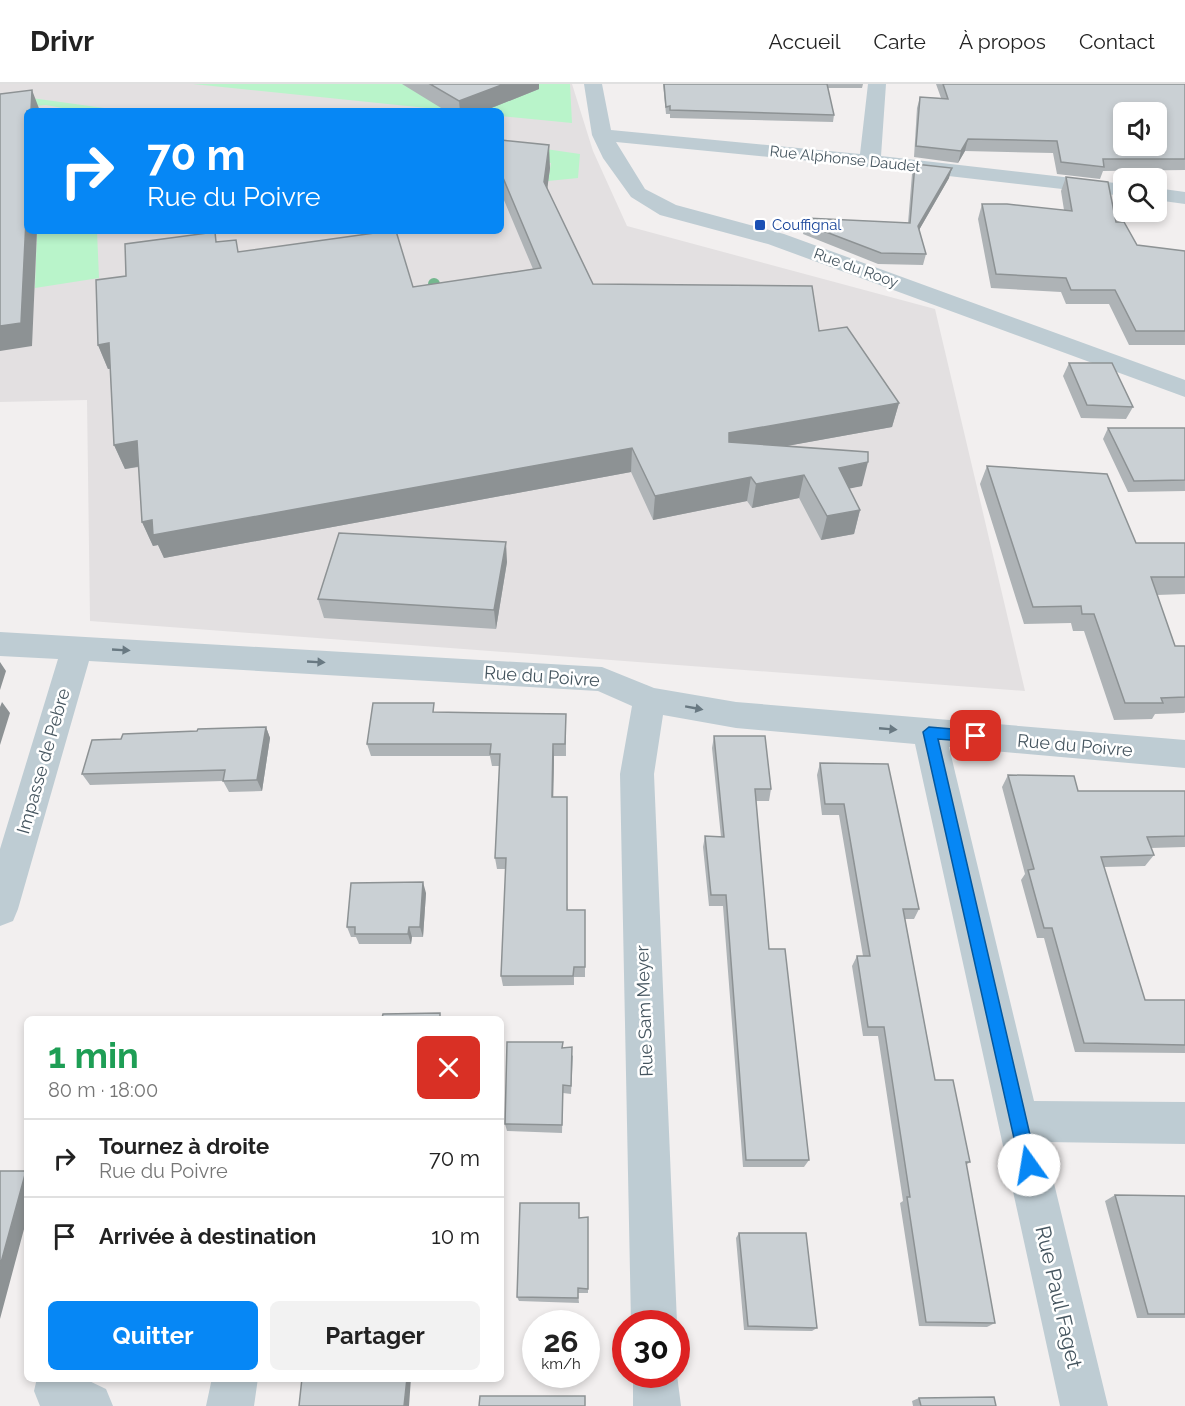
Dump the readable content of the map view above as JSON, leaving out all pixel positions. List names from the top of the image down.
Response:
{
  "streets": {
    "street": [
      "Rue Alphonse Daudet",
      "Rue du Rooy",
      "Rue du Poivre",
      "Impasse de Pebre",
      "Rue Sam Meyer",
      "Rue Paul Faget"
    ]
  },
  "crossings": [
    ["Rue Alphonse Daudet", "Rue du Rooy"],
    ["Rue du Poivre", "Impasse de Pebre"],
    ["Rue du Poivre", "Rue Sam Meyer"],
    ["Rue du Poivre", "Rue Paul Faget"]
  ],
  "one_way": ["Rue du Poivre"],
  "places": {
    "transit": ["Couffignal"]
  },
  "page": {
    "header": "Drivr",
    "nav": [
      "Accueil",
      "Carte",
      "À propos",
      "Contact"
    ],
    "turn": ["70 m", "Rue du Poivre"],
    "heading": ["1 min", "80 m · 18:00"],
    "list": [
      {
        "name": "Tournez à droite",
        "note": "Rue du Poivre",
        "value": "70 m"
      },
      {
        "name": "Arrivée à destination",
        "value": "10 m"
      }
    ],
    "buttons": ["Quitter", "Partager"],
    "speed": "26 km/h",
    "limit": "30"
  }
}
